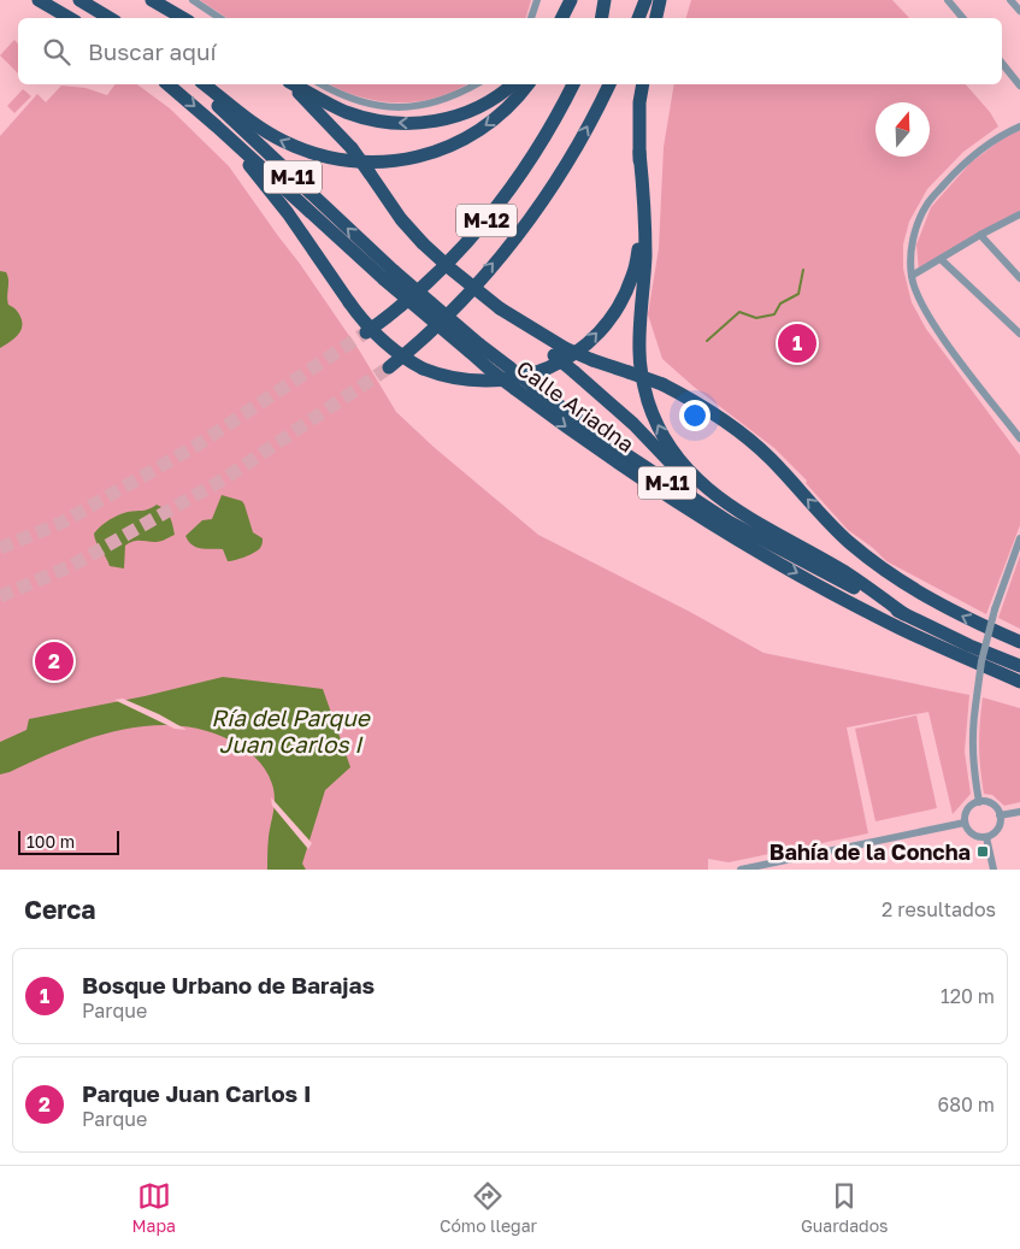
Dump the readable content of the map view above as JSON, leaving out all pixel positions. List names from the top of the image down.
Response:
{
  "streets": {
    "highway": ["M-11", "M-12", "Calle Ariadna"]
  },
  "water": ["Ría del Parque Juan Carlos I"],
  "places": {
    "transit": ["Bahía de la Concha"]
  },
  "scale_bar": "100 m",
  "north": "top",
  "page": {
    "search": "Buscar aquí",
    "pins": ["1", "2"],
    "scale": "100 m",
    "heading": ["Cerca", "2 resultados"],
    "list": [
      {
        "mark": "1",
        "name": "Bosque Urbano de Barajas",
        "note": "Parque",
        "value": "120 m"
      },
      {
        "mark": "2",
        "name": "Parque Juan Carlos I",
        "note": "Parque",
        "value": "680 m"
      }
    ],
    "nav": ["Mapa", "Cómo llegar", "Guardados"]
  }
}
